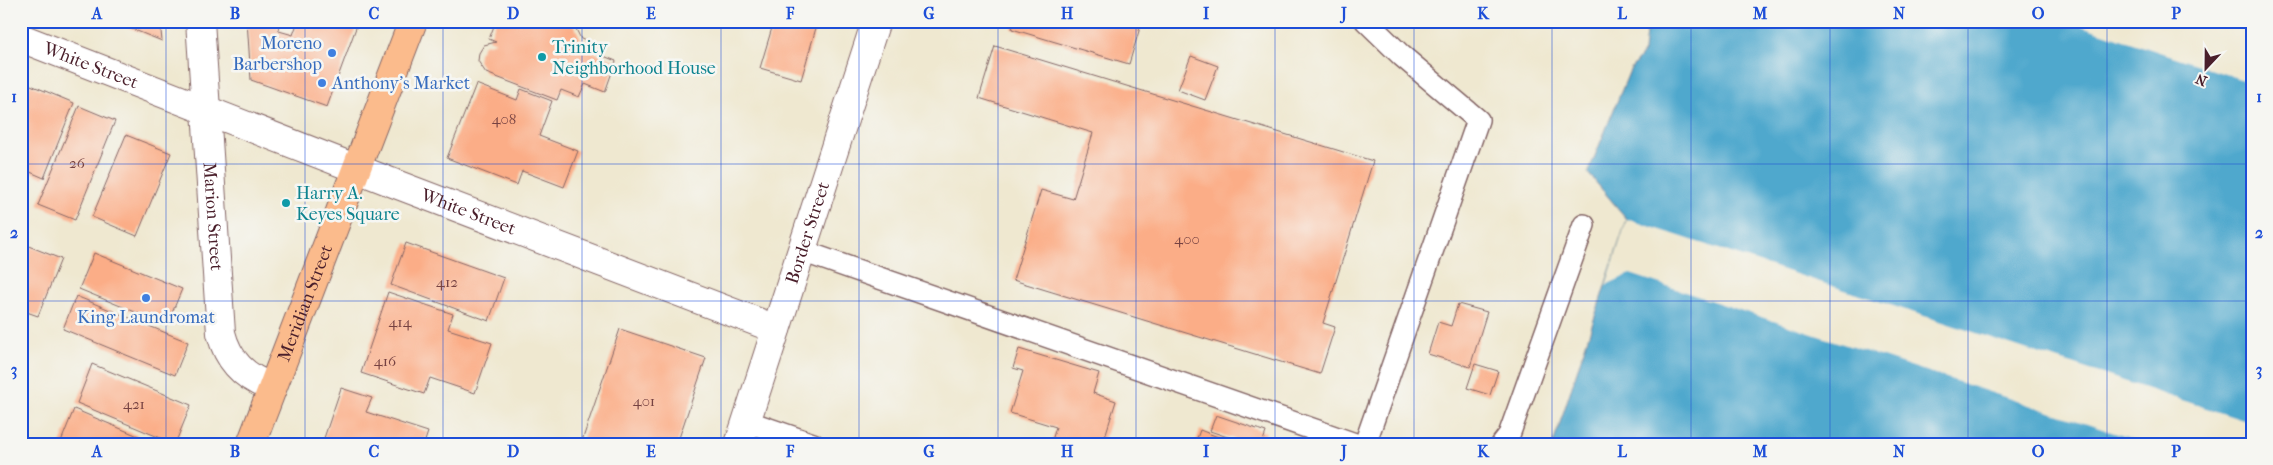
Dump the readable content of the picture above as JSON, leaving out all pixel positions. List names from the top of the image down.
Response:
{
  "streets": {
    "main road": ["Meridian Street"],
    "street": ["White Street", "Marion Street", "Border Street"]
  },
  "crossings": [
    ["White Street", "Marion Street"],
    ["White Street", "Border Street"],
    ["White Street", "Meridian Street"],
    ["Marion Street", "Meridian Street"]
  ],
  "places": [
    "Moreno Barbershop",
    "Trinity Neighborhood House",
    "Anthony's Market",
    "Harry A. Keyes Square",
    "King Laundromat"
  ],
  "house_numbers": [
    "408",
    "26",
    "400",
    "412",
    "414",
    "416",
    "401",
    "421"
  ],
  "north": "bottom",
  "grid": {
    "columns": [
      "A",
      "B",
      "C",
      "D",
      "E",
      "F",
      "G",
      "H",
      "I",
      "J",
      "K",
      "L",
      "M",
      "N",
      "O",
      "P"
    ],
    "rows": ["1", "2", "3"]
  }
}
